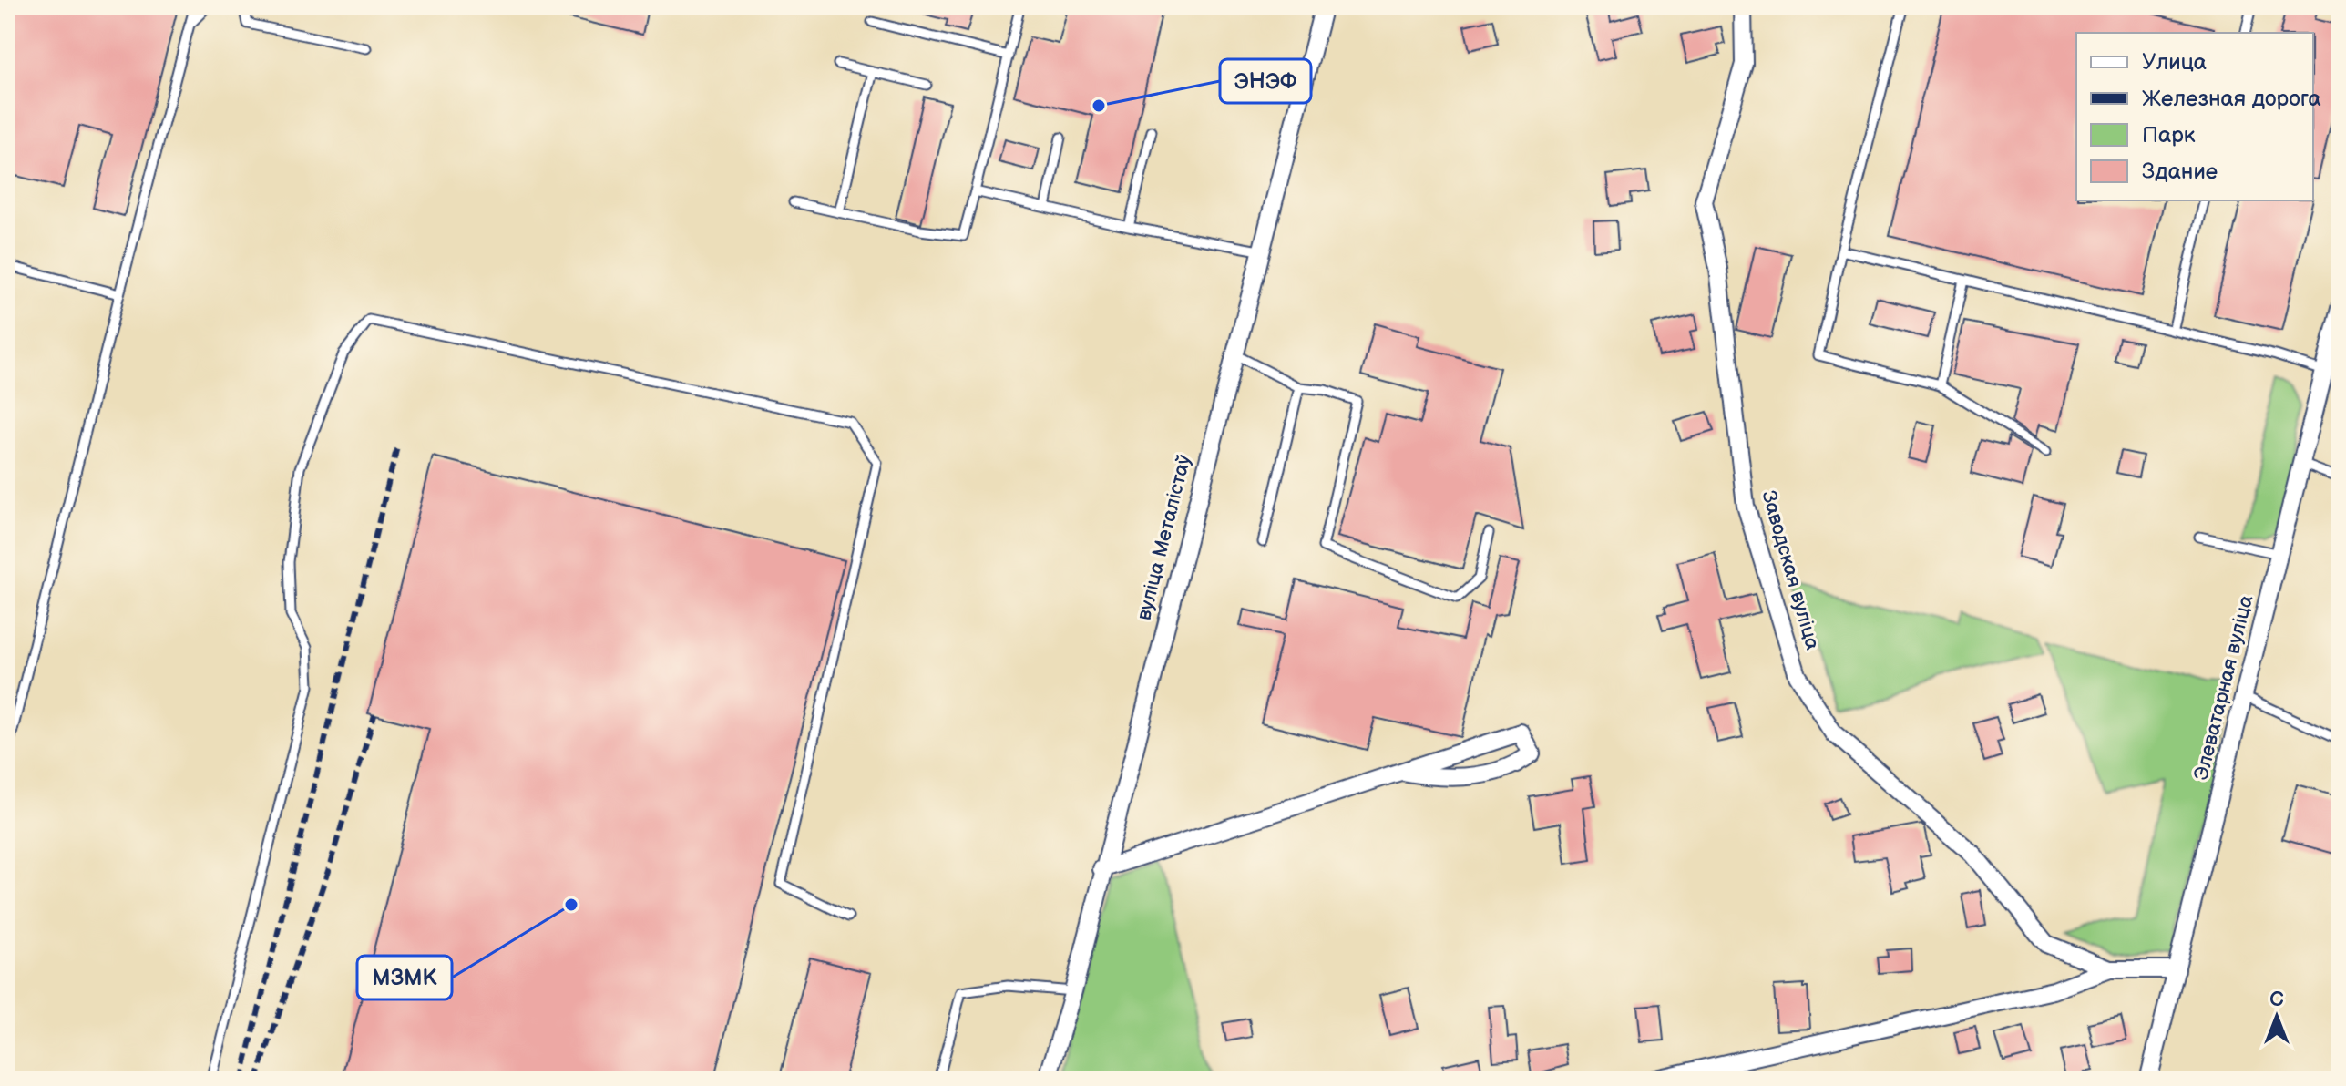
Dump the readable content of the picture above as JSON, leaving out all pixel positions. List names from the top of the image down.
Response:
{
  "streets": {
    "street": ["вуліца Металістаў", "Заводская вуліца", "Элеватарная вуліца"]
  },
  "crossings": [
    ["Заводская вуліца", "Элеватарная вуліца"]
  ],
  "places": ["ЭНЭФ", "МЗМК"],
  "legend": [
    "Улица",
    "Железная дорога",
    "Парк",
    "Здание"
  ],
  "north": "top"
}
